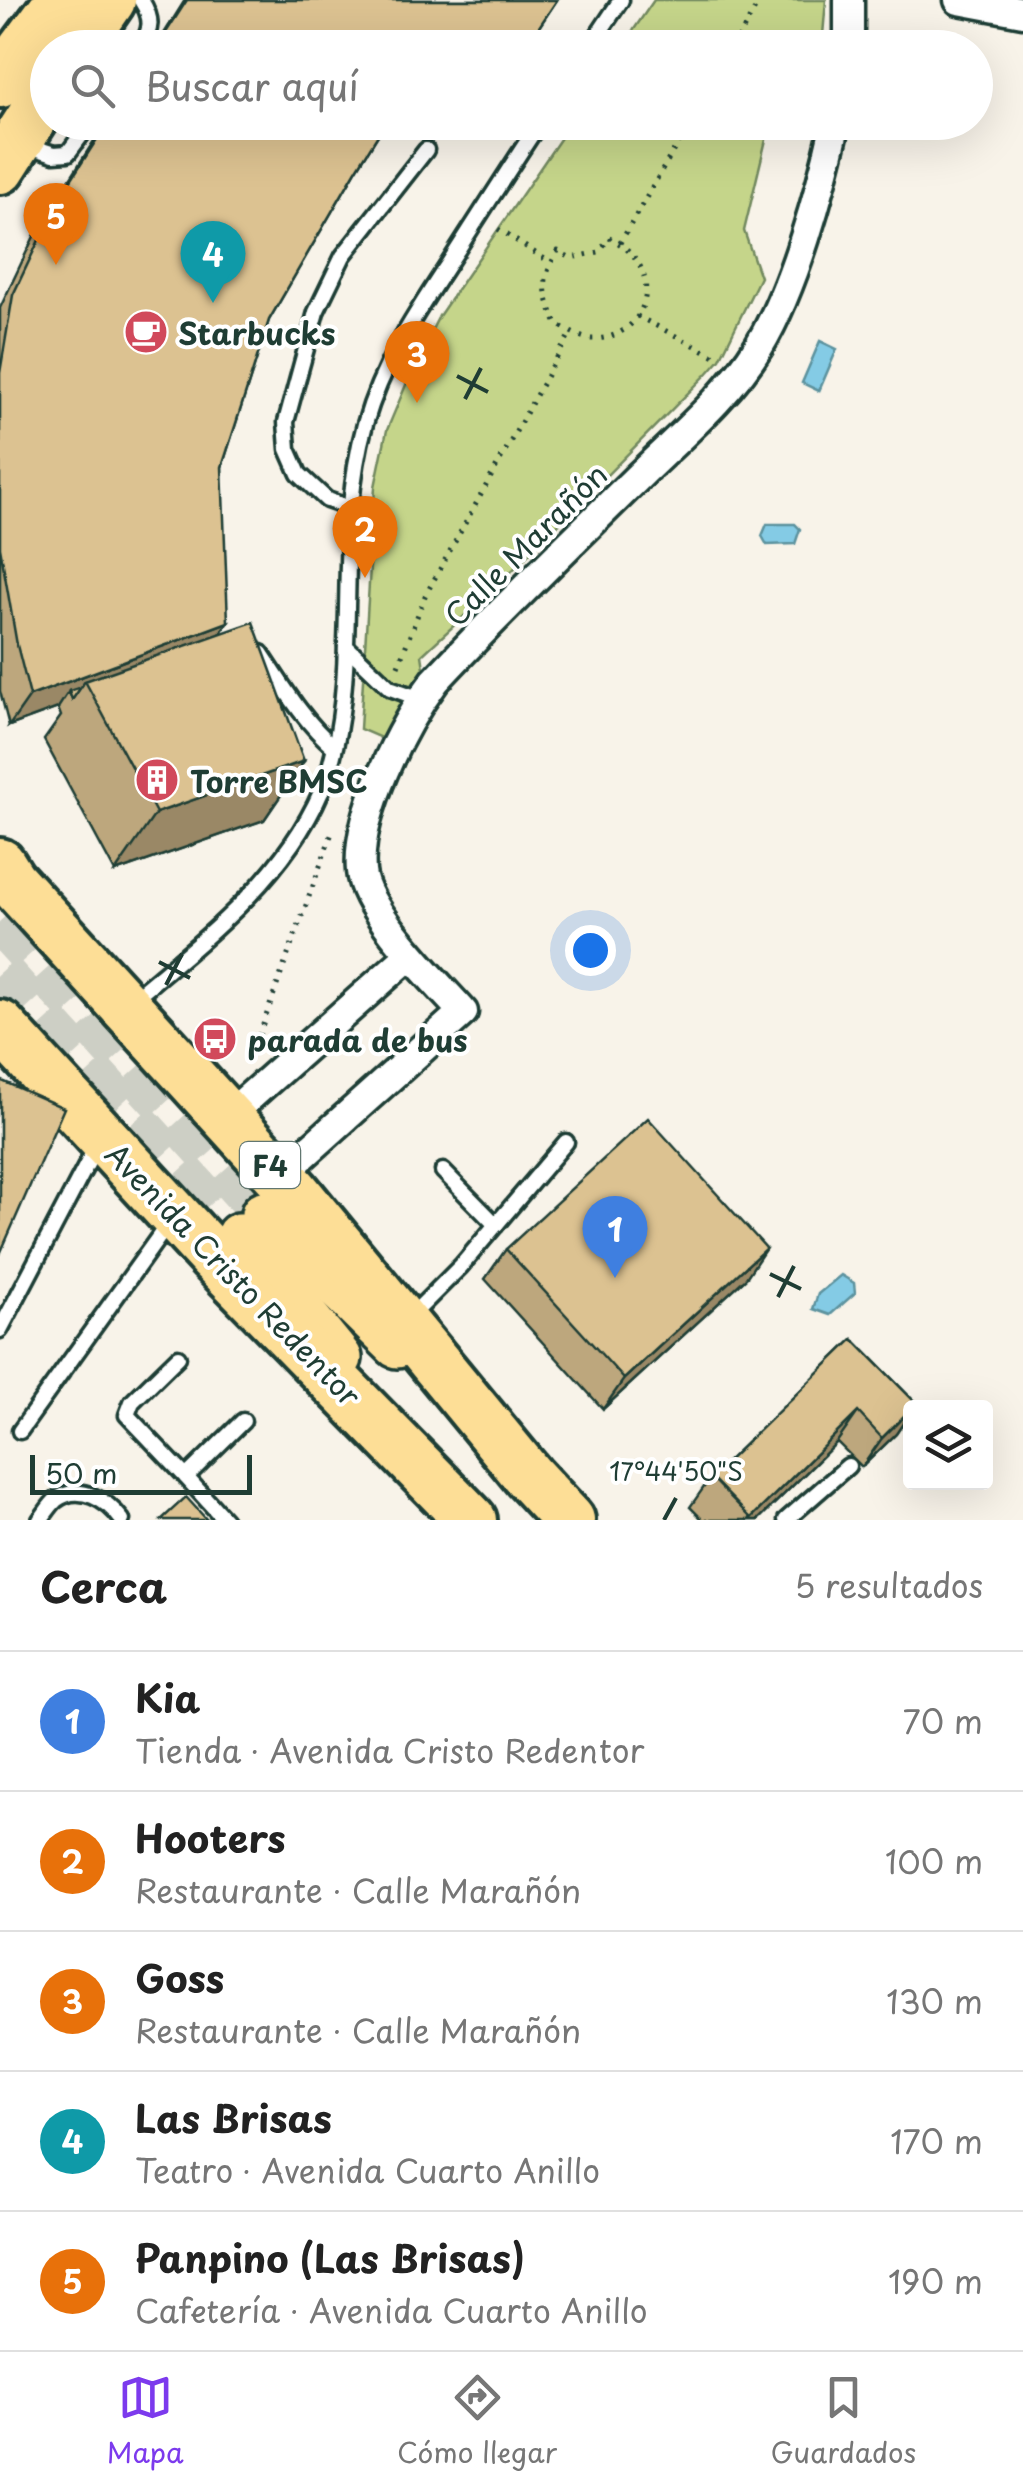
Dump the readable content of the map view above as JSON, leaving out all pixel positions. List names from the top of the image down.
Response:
{
  "streets": {
    "highway": ["F4", "Avenida Cristo Redentor"],
    "street": ["Calle Marañón"]
  },
  "crossings": [
    ["Calle Marañón", "Avenida Cristo Redentor"]
  ],
  "places": {
    "cafe": ["Starbucks"],
    "building": ["Torre BMSC"],
    "bus stop": ["parada de bus"]
  },
  "scale_bar": "50 m",
  "page": {
    "search": "Buscar aquí",
    "pins": [
      "5",
      "4",
      "3",
      "2",
      "1"
    ],
    "scale": "50 m",
    "heading": ["Cerca", "5 resultados"],
    "list": [
      {
        "mark": "1",
        "name": "Kia",
        "note": "Tienda · Avenida Cristo Redentor",
        "value": "70 m"
      },
      {
        "mark": "2",
        "name": "Hooters",
        "note": "Restaurante · Calle Marañón",
        "value": "100 m"
      },
      {
        "mark": "3",
        "name": "Goss",
        "note": "Restaurante · Calle Marañón",
        "value": "130 m"
      },
      {
        "mark": "4",
        "name": "Las Brisas",
        "note": "Teatro · Avenida Cuarto Anillo",
        "value": "170 m"
      },
      {
        "mark": "5",
        "name": "Panpino (Las Brisas)",
        "note": "Cafetería · Avenida Cuarto Anillo",
        "value": "190 m"
      }
    ],
    "nav": ["Mapa", "Cómo llegar", "Guardados"]
  },
  "coordinates": ["17°44'50\"S"]
}
